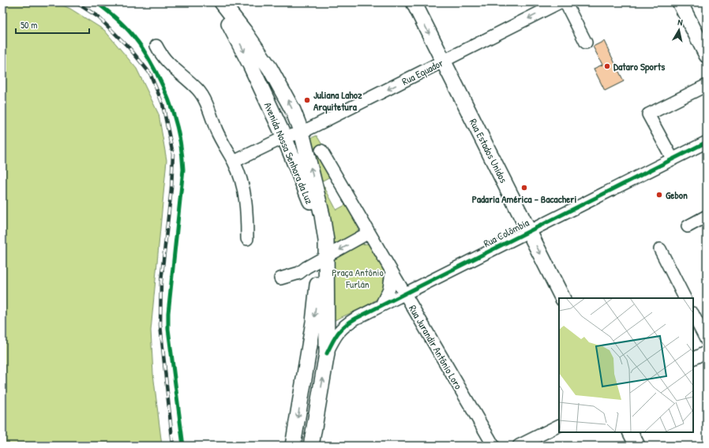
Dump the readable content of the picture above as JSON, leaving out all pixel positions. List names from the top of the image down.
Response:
{
  "streets": {
    "main road": ["Rua Estados Unidos", "Avenida Nossa Senhora da Luz"],
    "street": ["Rua Equador", "Rua Colômbia", "Rua Jurandir Antônio Loro"]
  },
  "crossings": [
    ["Rua Equador", "Rua Estados Unidos"],
    ["Rua Equador", "Avenida Nossa Senhora da Luz"],
    ["Rua Estados Unidos", "Rua Colômbia"],
    ["Avenida Nossa Senhora da Luz", "Rua Colômbia"],
    ["Rua Colômbia", "Rua Jurandir Antônio Loro"]
  ],
  "one_way": ["Rua Equador", "Rua Estados Unidos"],
  "parks": ["Praça Antônio Furlán"],
  "places": [
    "Dataro Sports",
    "Juliana Lahoz Arquitetura",
    "Padaria América - Bacacheri",
    "Gebon"
  ],
  "scale_bar": "50 m",
  "north": "top"
}
